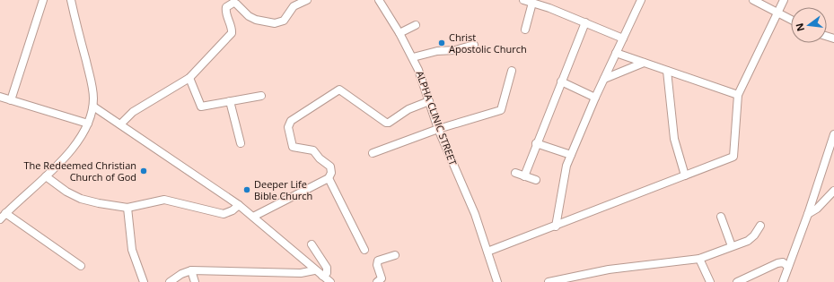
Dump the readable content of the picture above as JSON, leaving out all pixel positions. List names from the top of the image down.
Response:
{
  "streets": {
    "street": ["ALPHA CLINIC STREET"]
  },
  "places": ["Christ Apostolic Church", "The Redeemed Christian Church of God", "Deeper Life Bible Church"],
  "north": "left"
}
